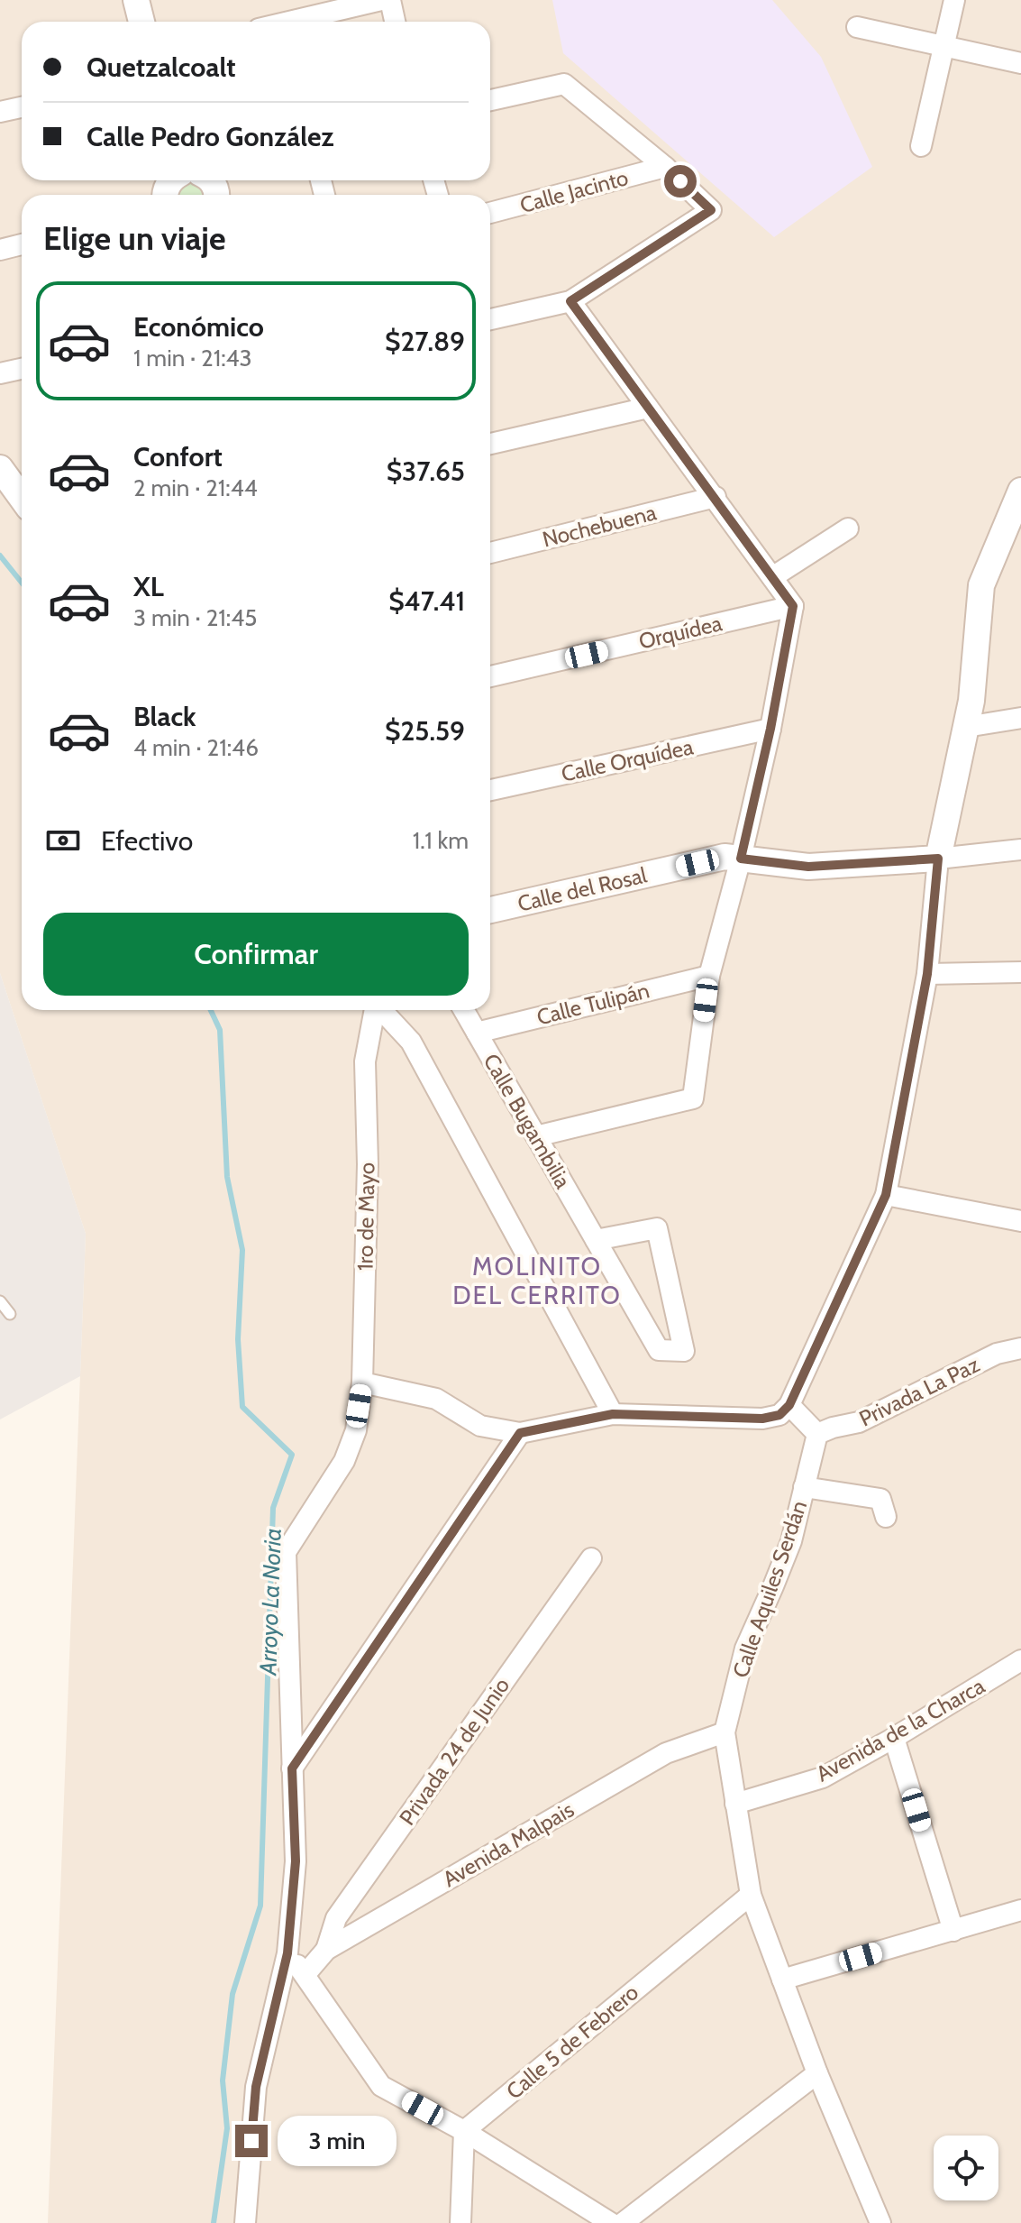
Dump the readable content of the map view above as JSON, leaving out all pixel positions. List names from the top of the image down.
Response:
{
  "streets": {
    "street": [
      "Calle Jacinto",
      "Nochebuena",
      "Orquídea",
      "Calle Orquídea",
      "Calle del Rosal",
      "Calle Tulipán",
      "Calle Bugambilia",
      "1ro de Mayo",
      "Privada La Paz",
      "Calle Aquiles Serdán",
      "Avenida de la Charca",
      "Privada 24 de Junio",
      "Avenida Malpais",
      "Calle 5 de Febrero"
    ]
  },
  "crossings": [
    ["Calle Tulipán", "Calle Bugambilia"],
    ["Privada La Paz", "Calle Aquiles Serdán"],
    ["Calle Aquiles Serdán", "Avenida de la Charca"],
    ["Calle Aquiles Serdán", "Avenida Malpais"],
    ["Calle Aquiles Serdán", "Calle 5 de Febrero"],
    ["Privada 24 de Junio", "Avenida Malpais"]
  ],
  "districts": ["MOLINITO DEL CERRITO"],
  "water": ["Arroyo La Noria"],
  "page": {
    "banner": ["Quetzalcoalt", "Calle Pedro González"],
    "heading": "Elige un viaje",
    "list": [
      {
        "name": "Económico",
        "note": "1 min · 21:43",
        "value": "$27.89"
      },
      {
        "name": "Confort",
        "note": "2 min · 21:44",
        "value": "$37.65"
      },
      {
        "name": "XL",
        "note": "3 min · 21:45",
        "value": "$47.41"
      },
      {
        "name": "Black",
        "note": "4 min · 21:46",
        "value": "$25.59"
      }
    ],
    "pay": ["Efectivo", "1.1 km"],
    "buttons": "Confirmar",
    "bubble": "3 min"
  }
}
